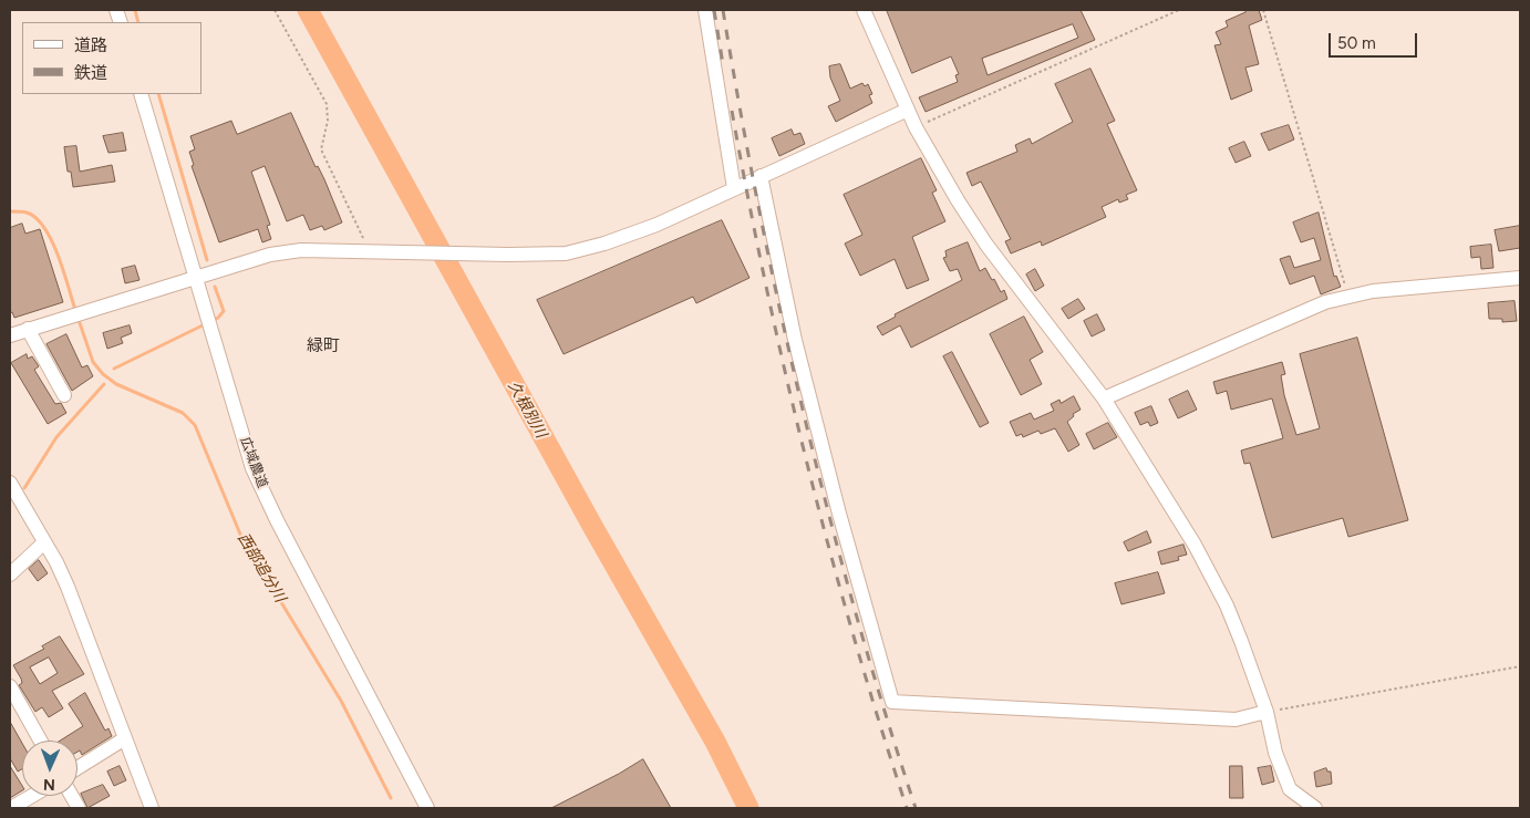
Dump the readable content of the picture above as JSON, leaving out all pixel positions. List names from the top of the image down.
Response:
{
  "streets": {
    "street": ["広域農道"]
  },
  "districts": ["緑町"],
  "water": ["久根別川", "西部追分川"],
  "legend": ["道路", "鉄道"],
  "scale_bar": "50 m",
  "north": "bottom"
}
